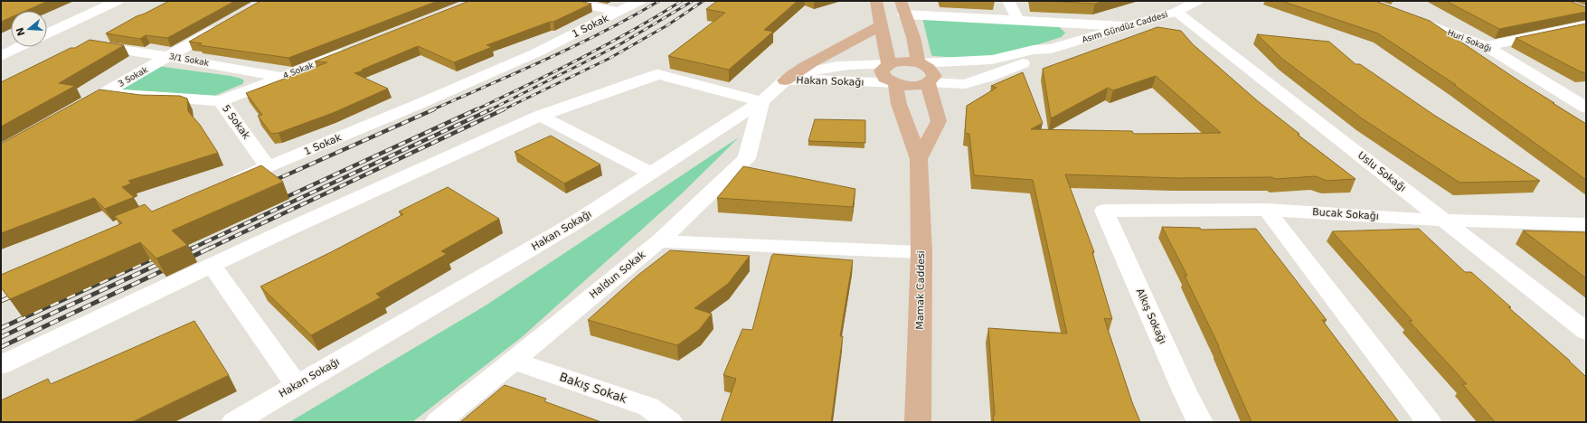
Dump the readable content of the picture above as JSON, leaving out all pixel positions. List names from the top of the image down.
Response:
{
  "streets": {
    "main road": ["Mamak Caddesi"],
    "street": [
      "1 Sokak",
      "Asım Gündüz Caddesi",
      "Huri Sokağı",
      "3/1 Sokak",
      "4 Sokak",
      "3 Sokak",
      "Hakan Sokağı",
      "5 Sokak",
      "Uslu Sokağı",
      "Bucak Sokağı",
      "Haldun Sokak",
      "Alkış Sokağı",
      "Bakış Sokak"
    ]
  },
  "crossings": [
    ["1 Sokak", "5 Sokak"],
    ["Asım Gündüz Caddesi", "Uslu Sokağı"],
    ["Asım Gündüz Caddesi", "Mamak Caddesi"],
    ["3/1 Sokak", "4 Sokak"],
    ["3/1 Sokak", "3 Sokak"],
    ["4 Sokak", "5 Sokak"],
    ["3 Sokak", "5 Sokak"],
    ["Hakan Sokağı", "Haldun Sokak"],
    ["Hakan Sokağı", "Mamak Caddesi"],
    ["Uslu Sokağı", "Bucak Sokağı"],
    ["Bucak Sokağı", "Alkış Sokağı"],
    ["Haldun Sokak", "Bakış Sokak"]
  ],
  "north": "left"
}
